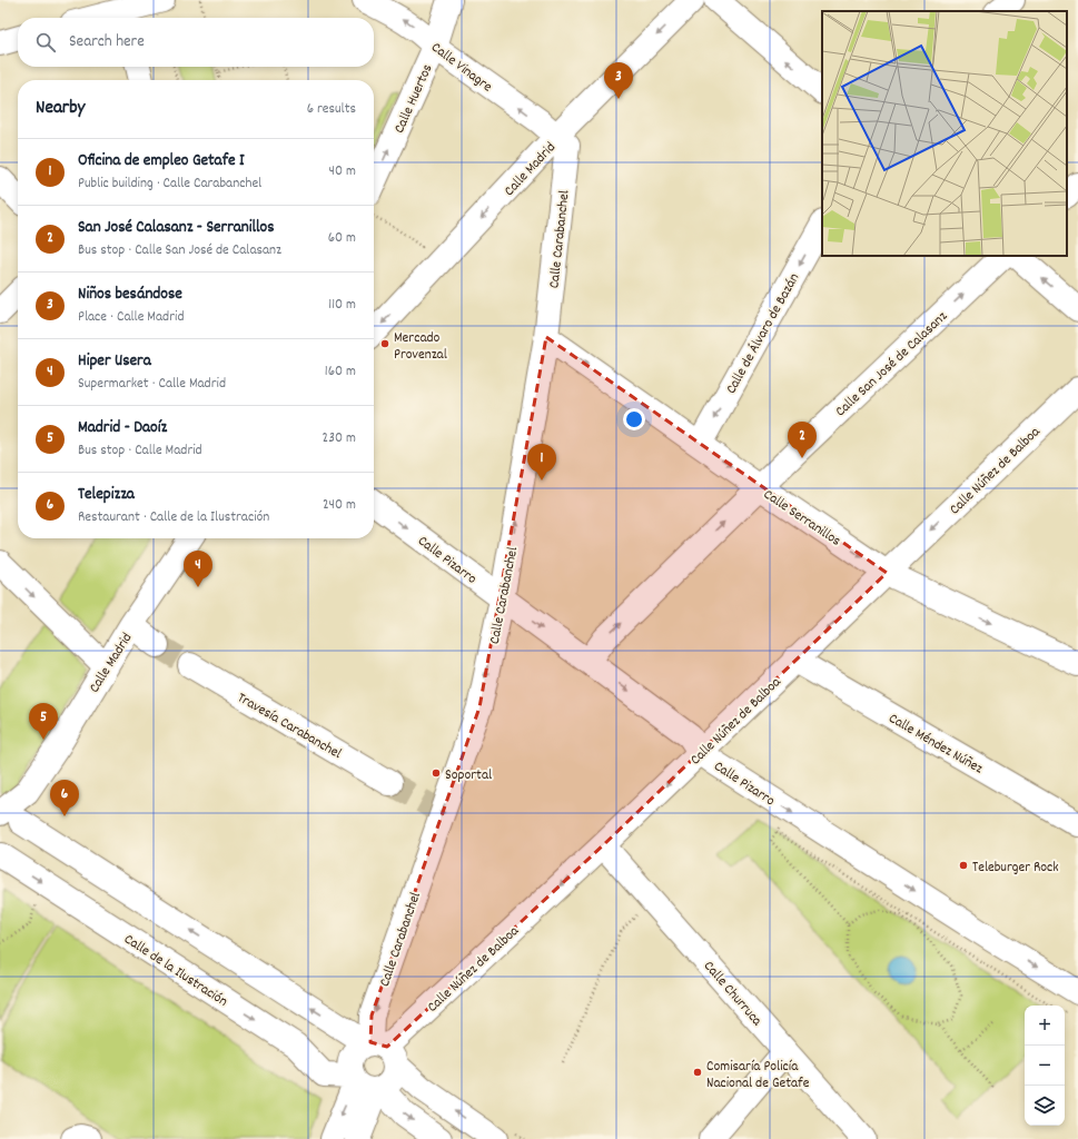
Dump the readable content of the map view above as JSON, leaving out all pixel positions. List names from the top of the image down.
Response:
{
  "streets": {
    "street": [
      "Calle Vinagre",
      "Calle Huertos",
      "Calle Madrid",
      "Calle Carabanchel",
      "Calle de Álvaro de Bazán",
      "Calle San José de Calasanz",
      "Calle Núñez de Balboa",
      "Calle Serranillos",
      "Calle Pizarro",
      "Travesía Carabanchel",
      "Calle Méndez Núñez",
      "Calle de la Ilustración",
      "Calle Churruca"
    ]
  },
  "crossings": [
    ["Calle Vinagre", "Calle Huertos"],
    ["Calle Vinagre", "Calle Madrid"],
    ["Calle Vinagre", "Calle Carabanchel"],
    ["Calle Madrid", "Calle Carabanchel"],
    ["Calle Madrid", "Calle de la Ilustración"],
    ["Calle Carabanchel", "Calle Núñez de Balboa"],
    ["Calle Carabanchel", "Calle Serranillos"],
    ["Calle Carabanchel", "Calle Pizarro"],
    ["Calle de Álvaro de Bazán", "Calle Serranillos"],
    ["Calle San José de Calasanz", "Calle Serranillos"],
    ["Calle San José de Calasanz", "Calle Pizarro"],
    ["Calle Núñez de Balboa", "Calle Serranillos"],
    ["Calle Núñez de Balboa", "Calle Pizarro"],
    ["Calle Núñez de Balboa", "Calle Méndez Núñez"],
    ["Calle Núñez de Balboa", "Calle de la Ilustración"],
    ["Calle Núñez de Balboa", "Calle Churruca"]
  ],
  "one_way": [
    "Calle Vinagre",
    "Calle Huertos",
    "Calle Madrid",
    "Calle de Álvaro de Bazán",
    "Calle San José de Calasanz",
    "Calle Núñez de Balboa",
    "Calle Serranillos",
    "Calle Pizarro"
  ],
  "places": [
    "Mercado Provenzal",
    "Soportal",
    "Teleburger Rock",
    "Comisaría Policía Nacional de Getafe"
  ],
  "page": {
    "search": "Search here",
    "pins": [
      "3",
      "2",
      "1",
      "4",
      "5",
      "6"
    ],
    "heading": ["Nearby", "6 results"],
    "list": [
      {
        "mark": "1",
        "name": "Oficina de empleo Getafe I",
        "note": "Public building · Calle Carabanchel",
        "value": "40 m"
      },
      {
        "mark": "2",
        "name": "San José Calasanz - Serranillos",
        "note": "Bus stop · Calle San José de Calasanz",
        "value": "60 m"
      },
      {
        "mark": "3",
        "name": "Niños besándose",
        "note": "Place · Calle Madrid",
        "value": "110 m"
      },
      {
        "mark": "4",
        "name": "Hiper Usera",
        "note": "Supermarket · Calle Madrid",
        "value": "160 m"
      },
      {
        "mark": "5",
        "name": "Madrid - Daoíz",
        "note": "Bus stop · Calle Madrid",
        "value": "230 m"
      },
      {
        "mark": "6",
        "name": "Telepizza",
        "note": "Restaurant · Calle de la Ilustración",
        "value": "240 m"
      }
    ],
    "map_buttons": ["+", "−"]
  }
}
